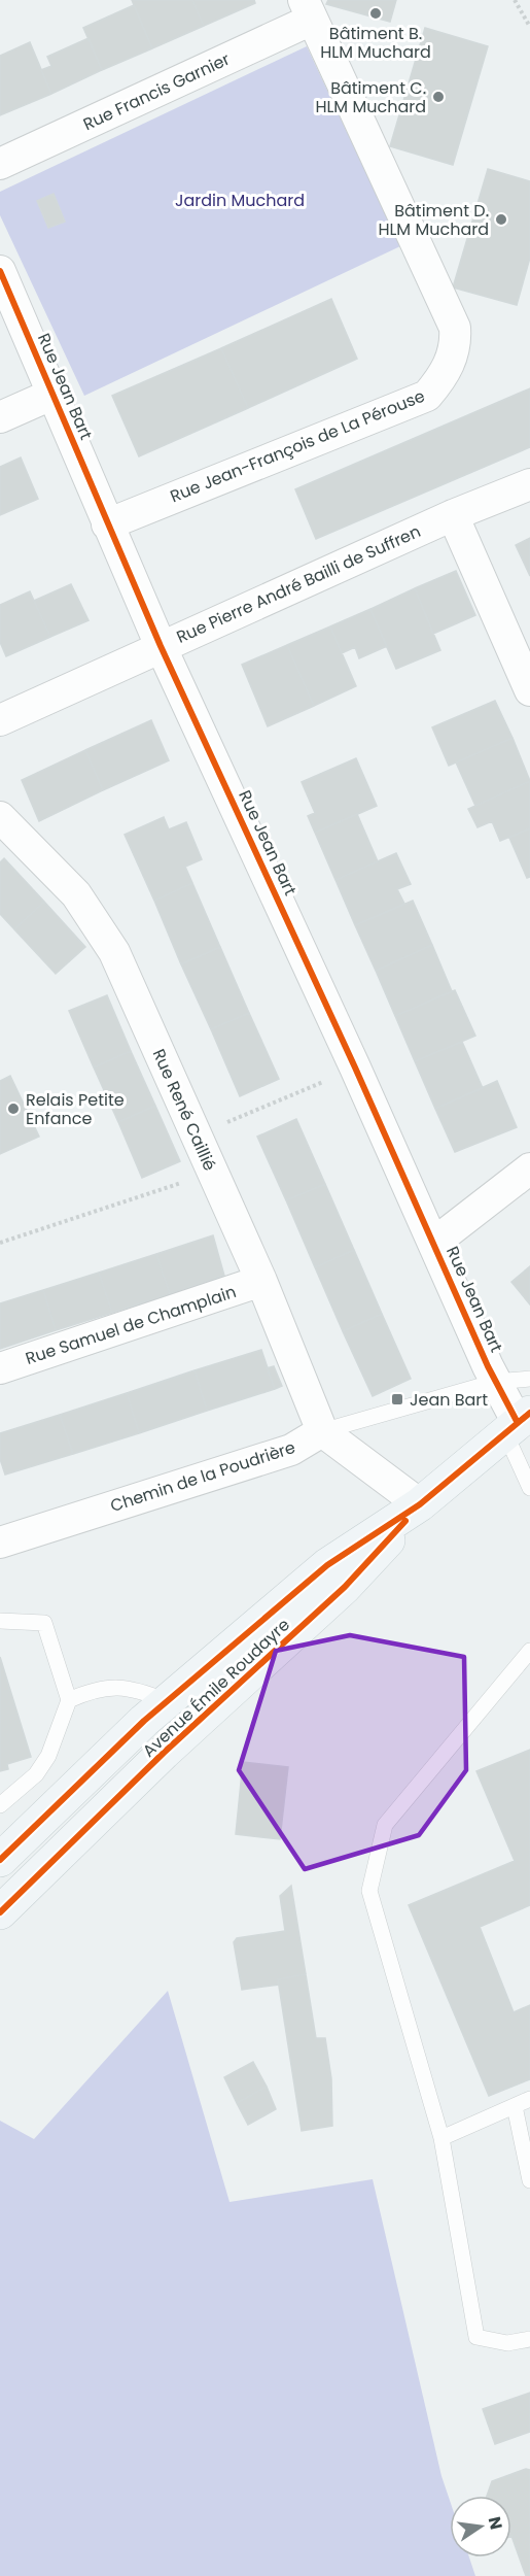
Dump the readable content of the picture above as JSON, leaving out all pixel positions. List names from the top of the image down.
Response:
{
  "streets": {
    "street": [
      "Rue Francis Garnier",
      "Rue Jean Bart",
      "Rue Jean-François de La Pérouse",
      "Rue Pierre André Bailli de Suffren",
      "Rue René Caillié",
      "Rue Samuel de Champlain",
      "Chemin de la Poudrière",
      "Avenue Émile Roudayre"
    ]
  },
  "crossings": [
    ["Rue Francis Garnier", "Rue Jean-François de La Pérouse"],
    ["Rue Jean Bart", "Rue Jean-François de La Pérouse"],
    ["Rue Jean Bart", "Rue Pierre André Bailli de Suffren"],
    ["Rue Jean Bart", "Avenue Émile Roudayre"],
    ["Rue René Caillié", "Rue Samuel de Champlain"],
    ["Rue René Caillié", "Chemin de la Poudrière"]
  ],
  "parks": ["Jardin Muchard"],
  "places": {
    "other": [
      "Bâtiment B. HLM Muchard",
      "Bâtiment C. HLM Muchard",
      "Bâtiment D. HLM Muchard",
      "Relais Petite Enfance"
    ],
    "transit": ["Jean Bart"]
  },
  "north": "right"
}
